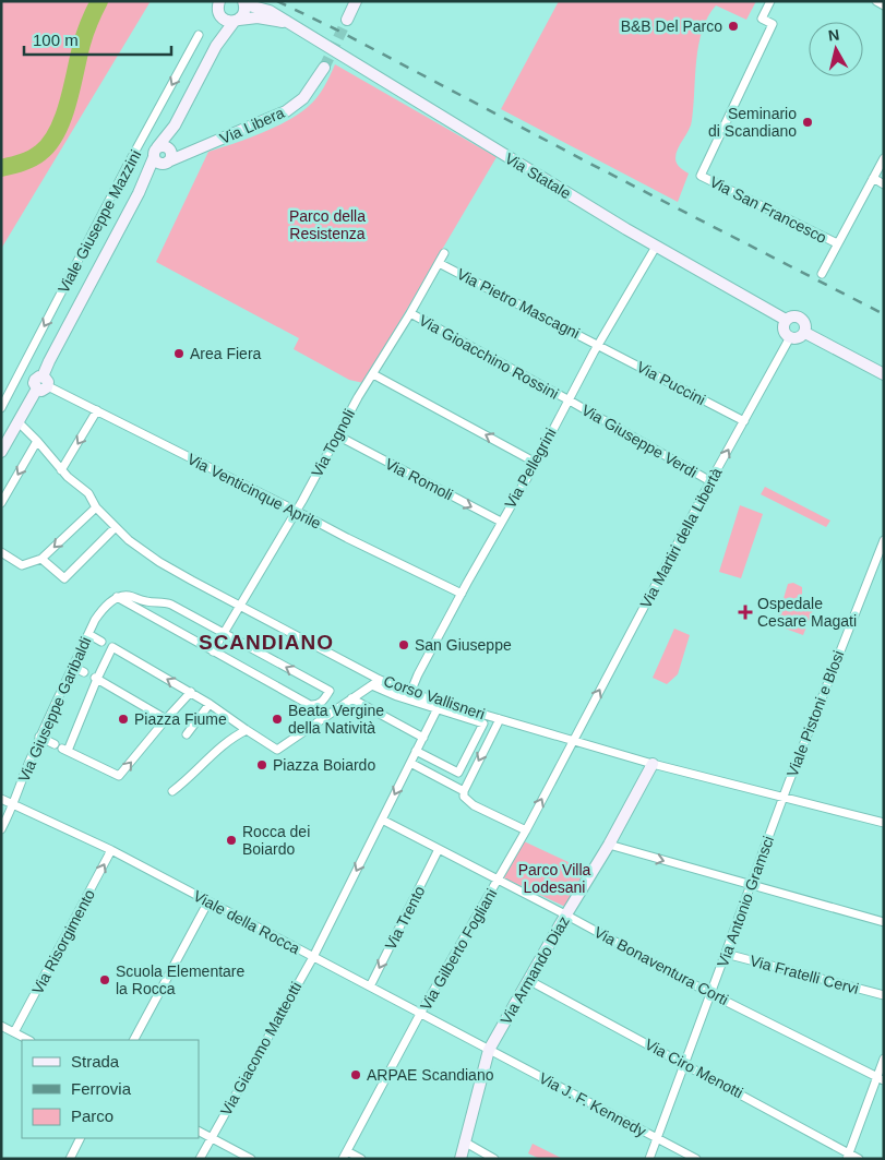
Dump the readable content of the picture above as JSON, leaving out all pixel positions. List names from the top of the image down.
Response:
{
  "streets": {
    "street": [
      "Via Libera",
      "Via Statale",
      "Via San Francesco",
      "Viale Giuseppe Mazzini",
      "Via Pietro Mascagni",
      "Via Gioacchino Rossini",
      "Via Puccini",
      "Via Giuseppe Verdi",
      "Via Tognoli",
      "Via Pellegrini",
      "Via Romoli",
      "Via Venticinque Aprile",
      "Via Martiri della Libertà",
      "Corso Vallisneri",
      "Via Giuseppe Garibaldi",
      "Viale Pistoni e Blosi",
      "Via Antonio Gramsci",
      "Via Trento",
      "Viale della Rocca",
      "Via Risorgimento",
      "Via Gilberto Fogliani",
      "Via Bonaventura Corti",
      "Via Armando Diaz",
      "Via Fratelli Cervi",
      "Via Giacomo Matteotti",
      "Via Ciro Menotti",
      "Via J. F. Kennedy"
    ]
  },
  "crossings": [
    ["Via Libera", "Viale Giuseppe Mazzini"],
    ["Via Statale", "Viale Giuseppe Mazzini"],
    ["Via Statale", "Via Pellegrini"],
    ["Via Statale", "Via Martiri della Libertà"],
    ["Viale Giuseppe Mazzini", "Via Venticinque Aprile"],
    ["Via Pietro Mascagni", "Via Puccini"],
    ["Via Pietro Mascagni", "Via Tognoli"],
    ["Via Pietro Mascagni", "Via Pellegrini"],
    ["Via Gioacchino Rossini", "Via Giuseppe Verdi"],
    ["Via Gioacchino Rossini", "Via Tognoli"],
    ["Via Gioacchino Rossini", "Via Pellegrini"],
    ["Via Puccini", "Via Pellegrini"],
    ["Via Puccini", "Via Martiri della Libertà"],
    ["Via Giuseppe Verdi", "Via Pellegrini"],
    ["Via Giuseppe Verdi", "Via Martiri della Libertà"],
    ["Via Tognoli", "Via Romoli"],
    ["Via Tognoli", "Via Venticinque Aprile"],
    ["Via Tognoli", "Corso Vallisneri"],
    ["Via Pellegrini", "Via Romoli"],
    ["Via Pellegrini", "Via Venticinque Aprile"],
    ["Via Pellegrini", "Corso Vallisneri"],
    ["Via Martiri della Libertà", "Corso Vallisneri"],
    ["Via Martiri della Libertà", "Via Gilberto Fogliani"],
    ["Corso Vallisneri", "Viale Pistoni e Blosi"],
    ["Corso Vallisneri", "Via Antonio Gramsci"],
    ["Corso Vallisneri", "Via Gilberto Fogliani"],
    ["Corso Vallisneri", "Via Armando Diaz"],
    ["Via Giuseppe Garibaldi", "Viale della Rocca"],
    ["Viale Pistoni e Blosi", "Via Antonio Gramsci"],
    ["Via Antonio Gramsci", "Via Bonaventura Corti"],
    ["Via Antonio Gramsci", "Via Fratelli Cervi"],
    ["Via Antonio Gramsci", "Via Ciro Menotti"],
    ["Via Antonio Gramsci", "Via J. F. Kennedy"],
    ["Via Trento", "Viale della Rocca"],
    ["Via Trento", "Via Bonaventura Corti"],
    ["Viale della Rocca", "Via Risorgimento"],
    ["Viale della Rocca", "Via Gilberto Fogliani"],
    ["Viale della Rocca", "Via Armando Diaz"],
    ["Viale della Rocca", "Via Giacomo Matteotti"],
    ["Viale della Rocca", "Via J. F. Kennedy"],
    ["Via Gilberto Fogliani", "Via Bonaventura Corti"],
    ["Via Bonaventura Corti", "Via Armando Diaz"],
    ["Via Bonaventura Corti", "Via Giacomo Matteotti"],
    ["Via Armando Diaz", "Via Ciro Menotti"],
    ["Via Armando Diaz", "Via J. F. Kennedy"]
  ],
  "one_way": [
    "Via Romoli",
    "Via Martiri della Libertà",
    "Via Trento",
    "Via Risorgimento",
    "Via Giacomo Matteotti"
  ],
  "districts": ["SCANDIANO"],
  "parks": ["Parco della Resistenza", "Parco Villa Lodesani"],
  "places": {
    "other": [
      "B&B Del Parco",
      "Seminario di Scandiano",
      "Area Fiera",
      "San Giuseppe",
      "Piazza Fiume",
      "Beata Vergine della Natività",
      "Piazza Boiardo",
      "Rocca dei Boiardo",
      "Scuola Elementare la Rocca",
      "ARPAE Scandiano"
    ],
    "health": ["Ospedale Cesare Magati"]
  },
  "legend": ["Strada", "Ferrovia", "Parco"],
  "scale_bar": "100 m",
  "north": "top"
}
